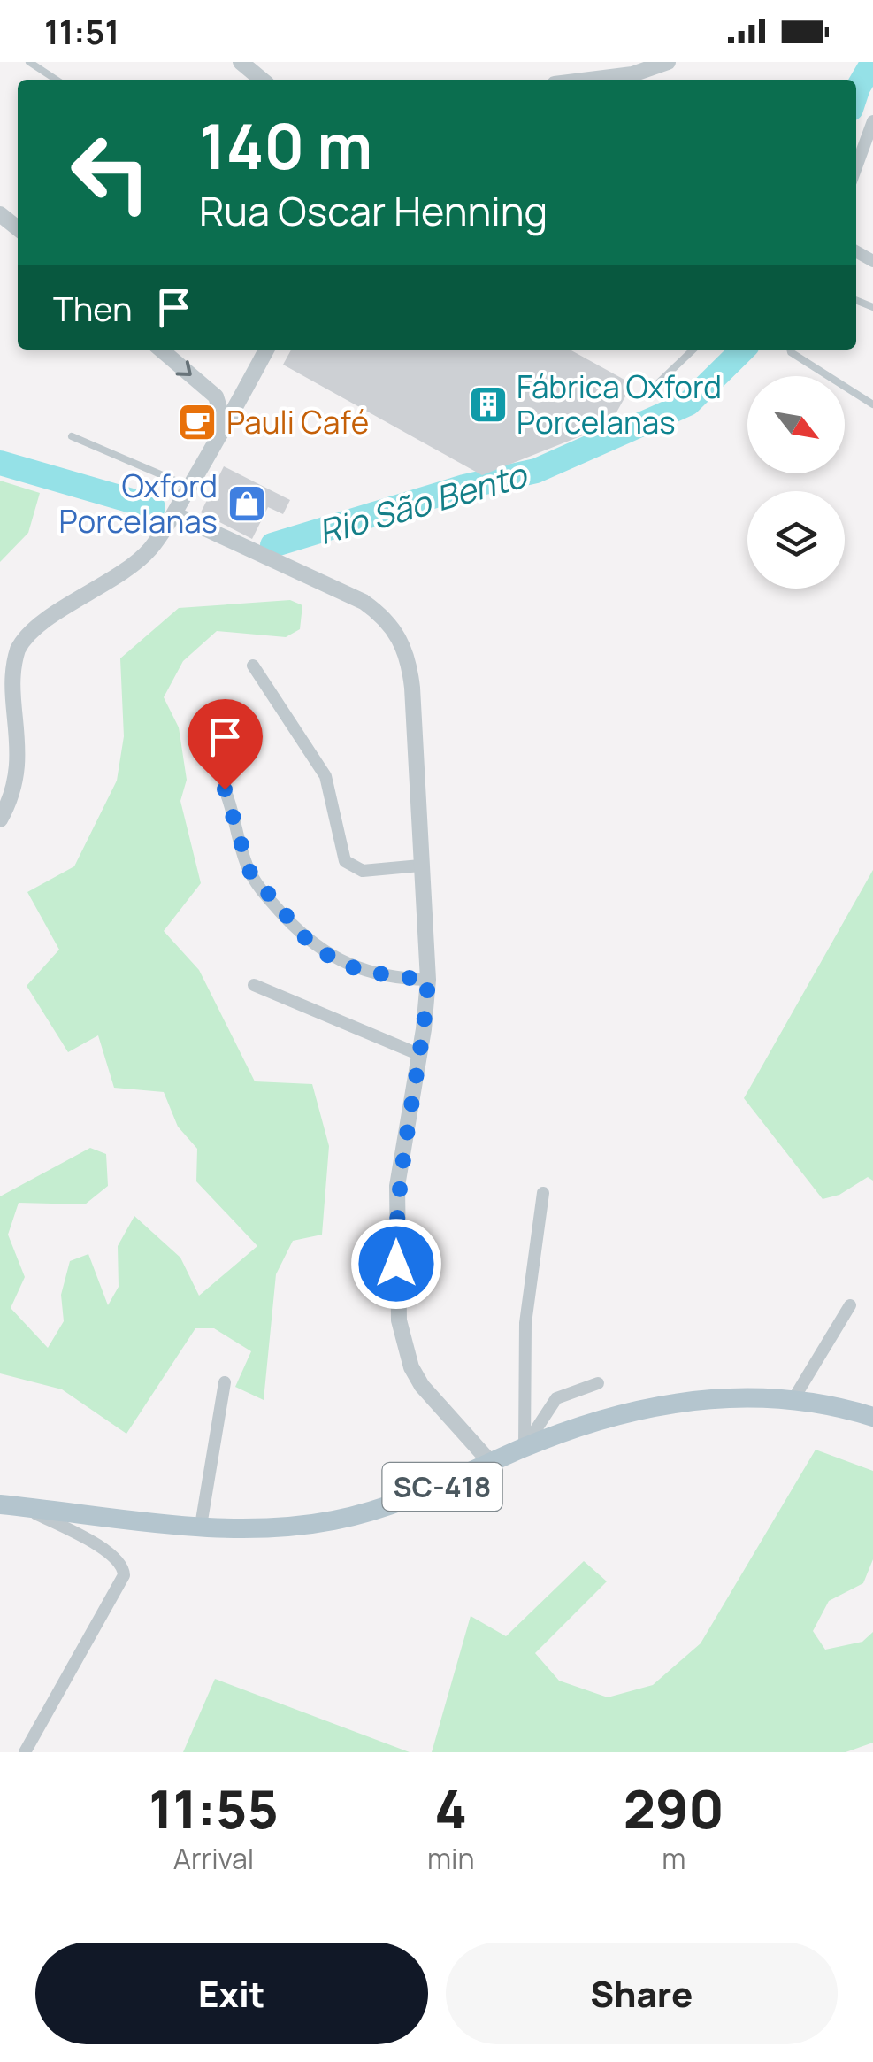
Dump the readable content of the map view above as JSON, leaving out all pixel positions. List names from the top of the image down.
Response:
{
  "streets": {
    "main road": ["SC-418"]
  },
  "water": ["Rio São Bento"],
  "places": {
    "building": ["Fábrica Oxford Porcelanas"],
    "cafe": ["Pauli Café"],
    "shop": ["Oxford Porcelanas"]
  },
  "north": "bottom right",
  "page": {
    "status": "11:51",
    "turn": ["140 m", "Rua Oscar Henning"],
    "then": "Then",
    "eta": [
      "11:55",
      "Arrival",
      "4",
      "min",
      "290",
      "m"
    ],
    "buttons": ["Exit", "Share"]
  }
}
